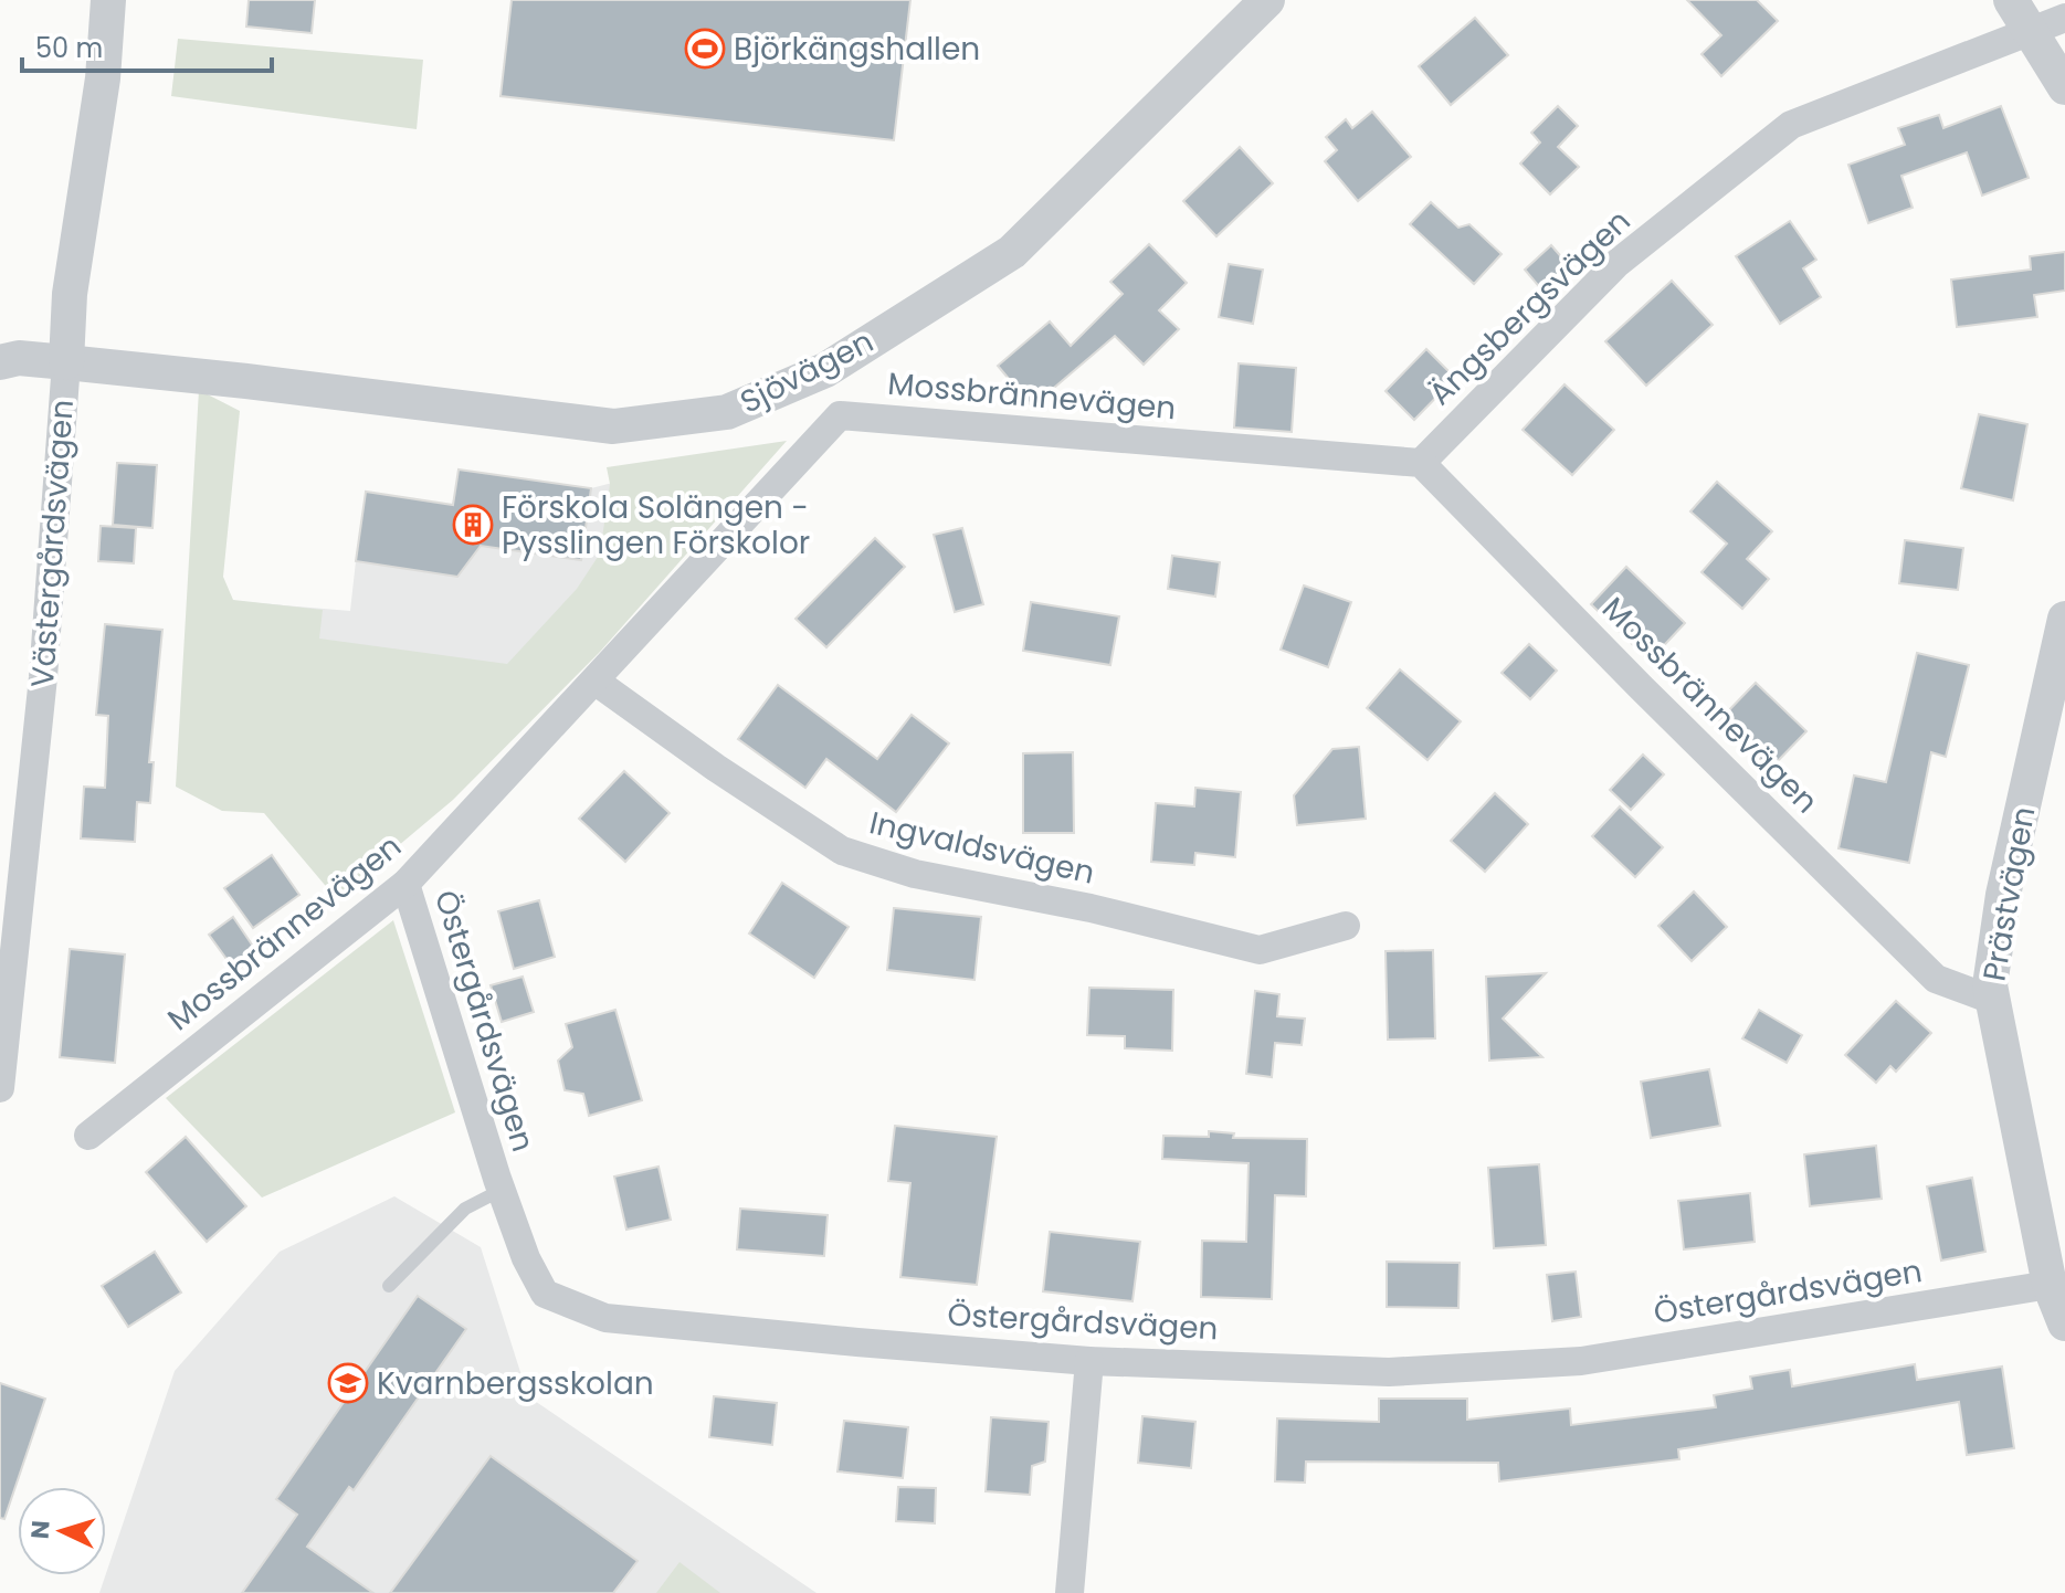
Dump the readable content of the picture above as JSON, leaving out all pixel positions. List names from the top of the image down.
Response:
{
  "streets": {
    "street": [
      "Ängsbergsvägen",
      "Sjövägen",
      "Mossbrännevägen",
      "Västergårdsvägen",
      "Ingvaldsvägen",
      "Prästvägen",
      "Östergårdsvägen"
    ]
  },
  "crossings": [
    ["Ängsbergsvägen", "Mossbrännevägen"],
    ["Sjövägen", "Västergårdsvägen"],
    ["Mossbrännevägen", "Ingvaldsvägen"],
    ["Mossbrännevägen", "Prästvägen"],
    ["Mossbrännevägen", "Östergårdsvägen"],
    ["Prästvägen", "Östergårdsvägen"]
  ],
  "places": {
    "sports": ["Björkängshallen"],
    "building": ["Förskola Solängen - Pysslingen Förskolor"],
    "school or university": ["Kvarnbergsskolan"]
  },
  "scale_bar": "50 m",
  "north": "left"
}
